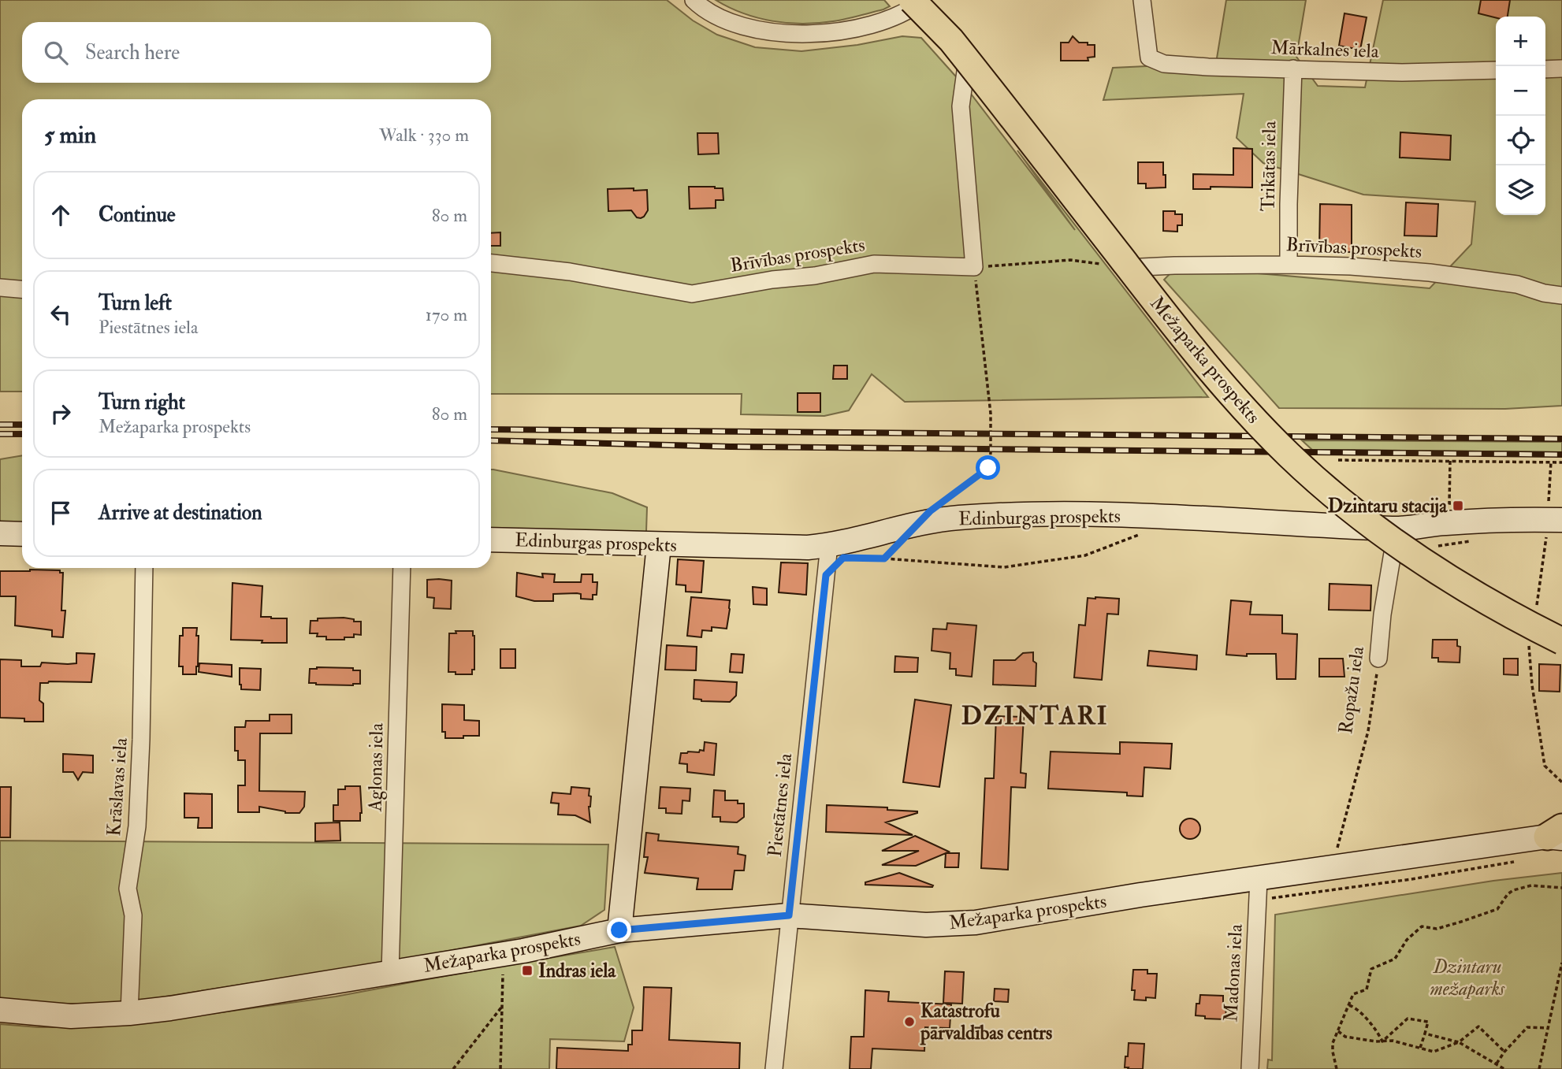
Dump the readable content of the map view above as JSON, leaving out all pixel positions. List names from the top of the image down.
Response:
{
  "streets": {
    "main road": ["Mežaparka prospekts", "Edinburgas prospekts"],
    "street": [
      "Mārkalnes iela",
      "Trikātas iela",
      "Brīvības prospekts",
      "Ropažu iela",
      "Aglonas iela",
      "Krāslavas iela",
      "Piestātnes iela",
      "Madonas iela"
    ]
  },
  "crossings": [
    ["Mārkalnes iela", "Trikātas iela"],
    ["Trikātas iela", "Brīvības prospekts"],
    ["Mežaparka prospekts", "Aglonas iela"],
    ["Mežaparka prospekts", "Krāslavas iela"],
    ["Mežaparka prospekts", "Piestātnes iela"],
    ["Mežaparka prospekts", "Madonas iela"],
    ["Edinburgas prospekts", "Ropažu iela"],
    ["Edinburgas prospekts", "Piestātnes iela"]
  ],
  "districts": ["DZINTARI"],
  "parks": ["Dzintaru mežaparks"],
  "places": {
    "transit": ["Dzintaru stacija", "Indras iela"],
    "other": ["Katastrofu pārvaldības centrs"]
  },
  "page": {
    "map_buttons": ["+", "−"],
    "search": "Search here",
    "heading": ["5 min", "Walk · 330 m"],
    "list": [
      ["Continue", "80 m"],
      ["Turn left", "Piestātnes iela", "170 m"],
      ["Turn right", "Mežaparka prospekts", "80 m"],
      "Arrive at destination"
    ]
  }
}
